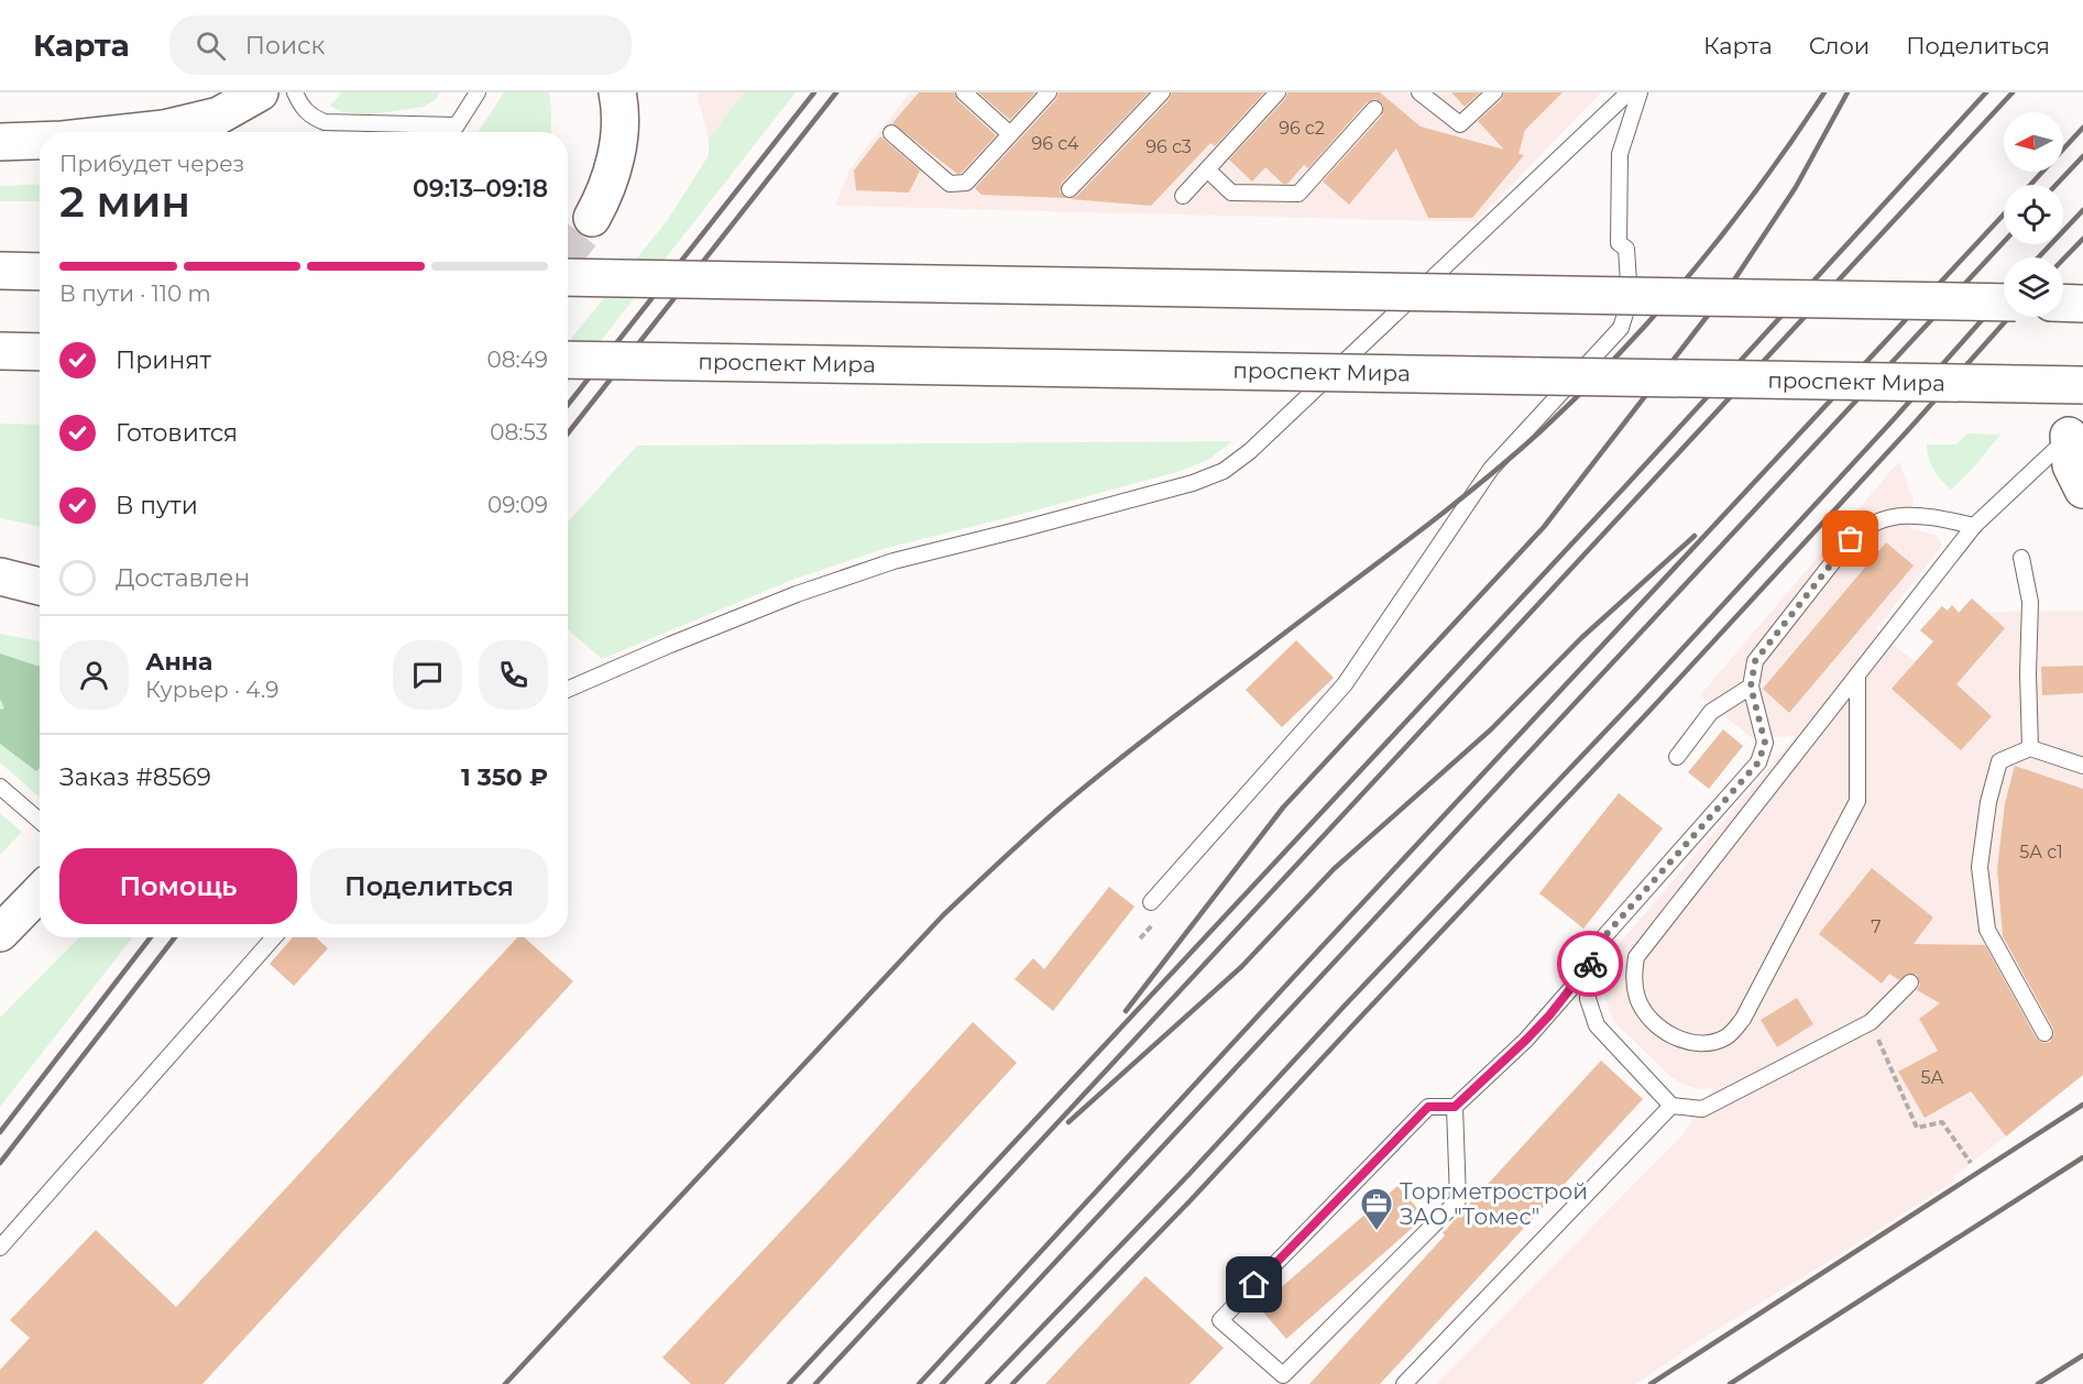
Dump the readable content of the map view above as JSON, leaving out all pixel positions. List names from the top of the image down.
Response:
{
  "streets": {
    "main road": ["проспект Мира"]
  },
  "places": {
    "office": ["Торгметрострой ЗАО \"Томес\""]
  },
  "house_numbers": [
    "96 с2",
    "96 с4",
    "96 с3",
    "5А с1",
    "7",
    "5А"
  ],
  "north": "left",
  "page": {
    "header": "Карта",
    "search": "Поиск",
    "nav": ["Карта", "Слои", "Поделиться"],
    "heading": ["2 мин", "Прибудет через", "09:13–09:18"],
    "panel": [
      "Анна",
      "Курьер · 4.9",
      "Заказ #8569",
      "1 350 ₽"
    ],
    "bar": "В пути · 110 m",
    "list": [
      ["Принят", "08:49"],
      ["Готовится", "08:53"],
      ["В пути", "09:09"],
      "Доставлен"
    ],
    "buttons": ["Помощь", "Поделиться"]
  }
}
